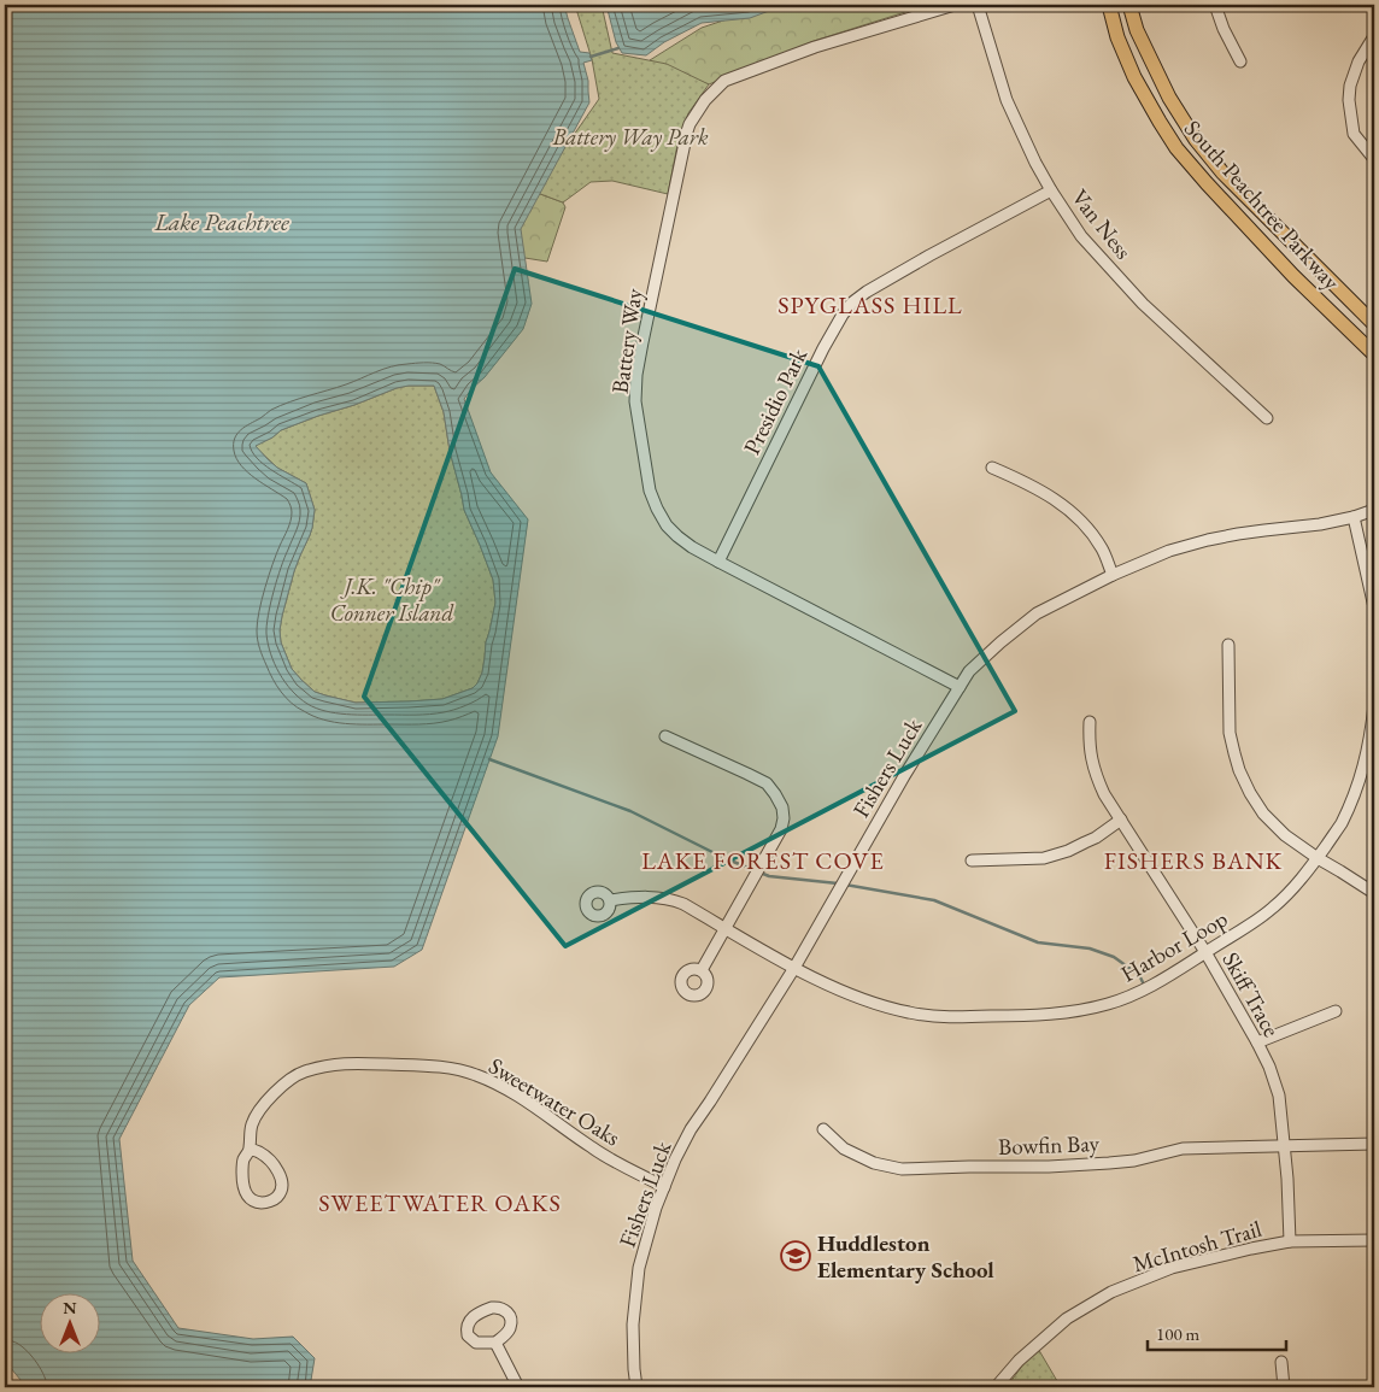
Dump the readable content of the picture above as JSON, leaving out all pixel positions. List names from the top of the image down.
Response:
{
  "streets": {
    "main road": ["South Peachtree Parkway"],
    "street": [
      "Van Ness",
      "Battery Way",
      "Presidio Park",
      "Fishers Luck",
      "Harbor Loop",
      "Skiff Trace",
      "Sweetwater Oaks",
      "Bowfin Bay",
      "McIntosh Trail"
    ]
  },
  "crossings": [
    ["Van Ness", "Presidio Park"],
    ["Battery Way", "Presidio Park"],
    ["Battery Way", "Fishers Luck"],
    ["Fishers Luck", "Harbor Loop"],
    ["Fishers Luck", "Sweetwater Oaks"],
    ["Harbor Loop", "Skiff Trace"],
    ["Skiff Trace", "Bowfin Bay"],
    ["Skiff Trace", "McIntosh Trail"]
  ],
  "districts": [
    "SPYGLASS HILL",
    "LAKE FOREST COVE",
    "FISHERS BANK",
    "SWEETWATER OAKS"
  ],
  "water": ["Lake Peachtree"],
  "parks": ["Battery Way Park", "J.K. \"Chip\" Conner Island"],
  "places": {
    "school or university": ["Huddleston Elementary School"]
  },
  "scale_bar": "100 m",
  "north": "top"
}
